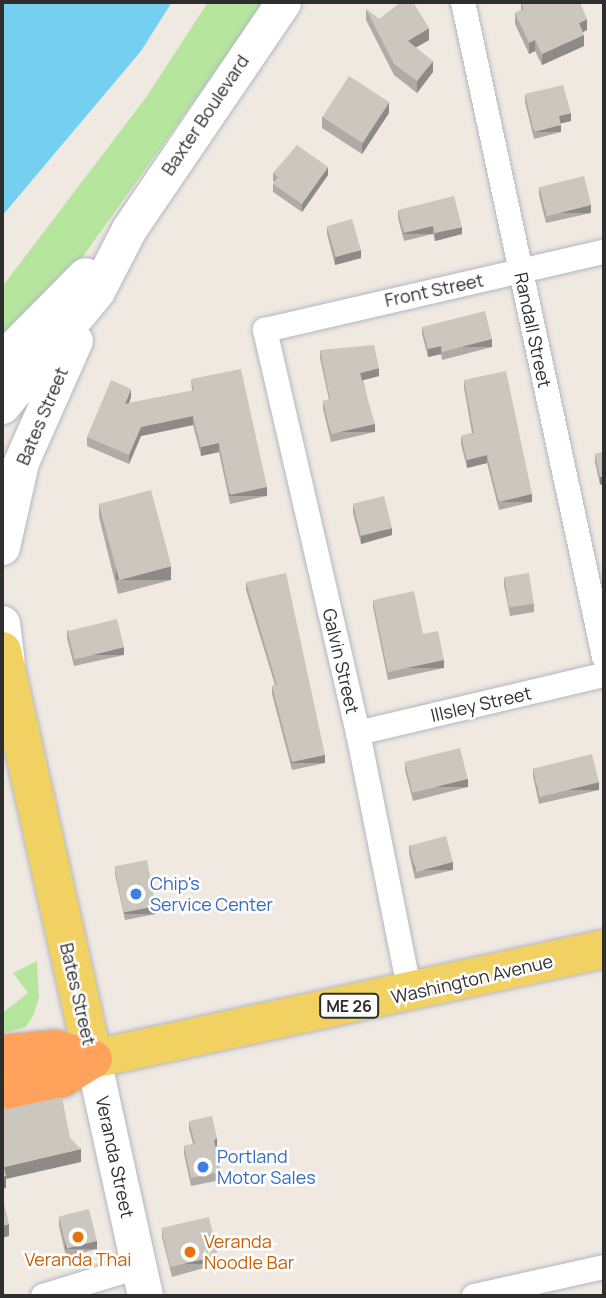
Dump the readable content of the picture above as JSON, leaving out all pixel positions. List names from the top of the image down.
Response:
{
  "streets": {
    "highway": ["ME 26"],
    "main road": ["Bates Street", "Washington Avenue"],
    "street": [
      "Baxter Boulevard",
      "Front Street",
      "Randall Street",
      "Galvin Street",
      "Illsley Street",
      "Veranda Street"
    ]
  },
  "crossings": [
    ["Baxter Boulevard", "Bates Street"],
    ["Front Street", "Randall Street"],
    ["Front Street", "Galvin Street"],
    ["Bates Street", "Washington Avenue"],
    ["Bates Street", "ME 26"],
    ["Bates Street", "Veranda Street"],
    ["Galvin Street", "Illsley Street"],
    ["Galvin Street", "Washington Avenue"],
    ["Washington Avenue", "ME 26"],
    ["Washington Avenue", "Veranda Street"],
    ["ME 26", "Veranda Street"]
  ],
  "places": [
    "Chip's Service Center",
    "Portland Motor Sales",
    "Veranda Thai",
    "Veranda Noodle Bar"
  ]
}
